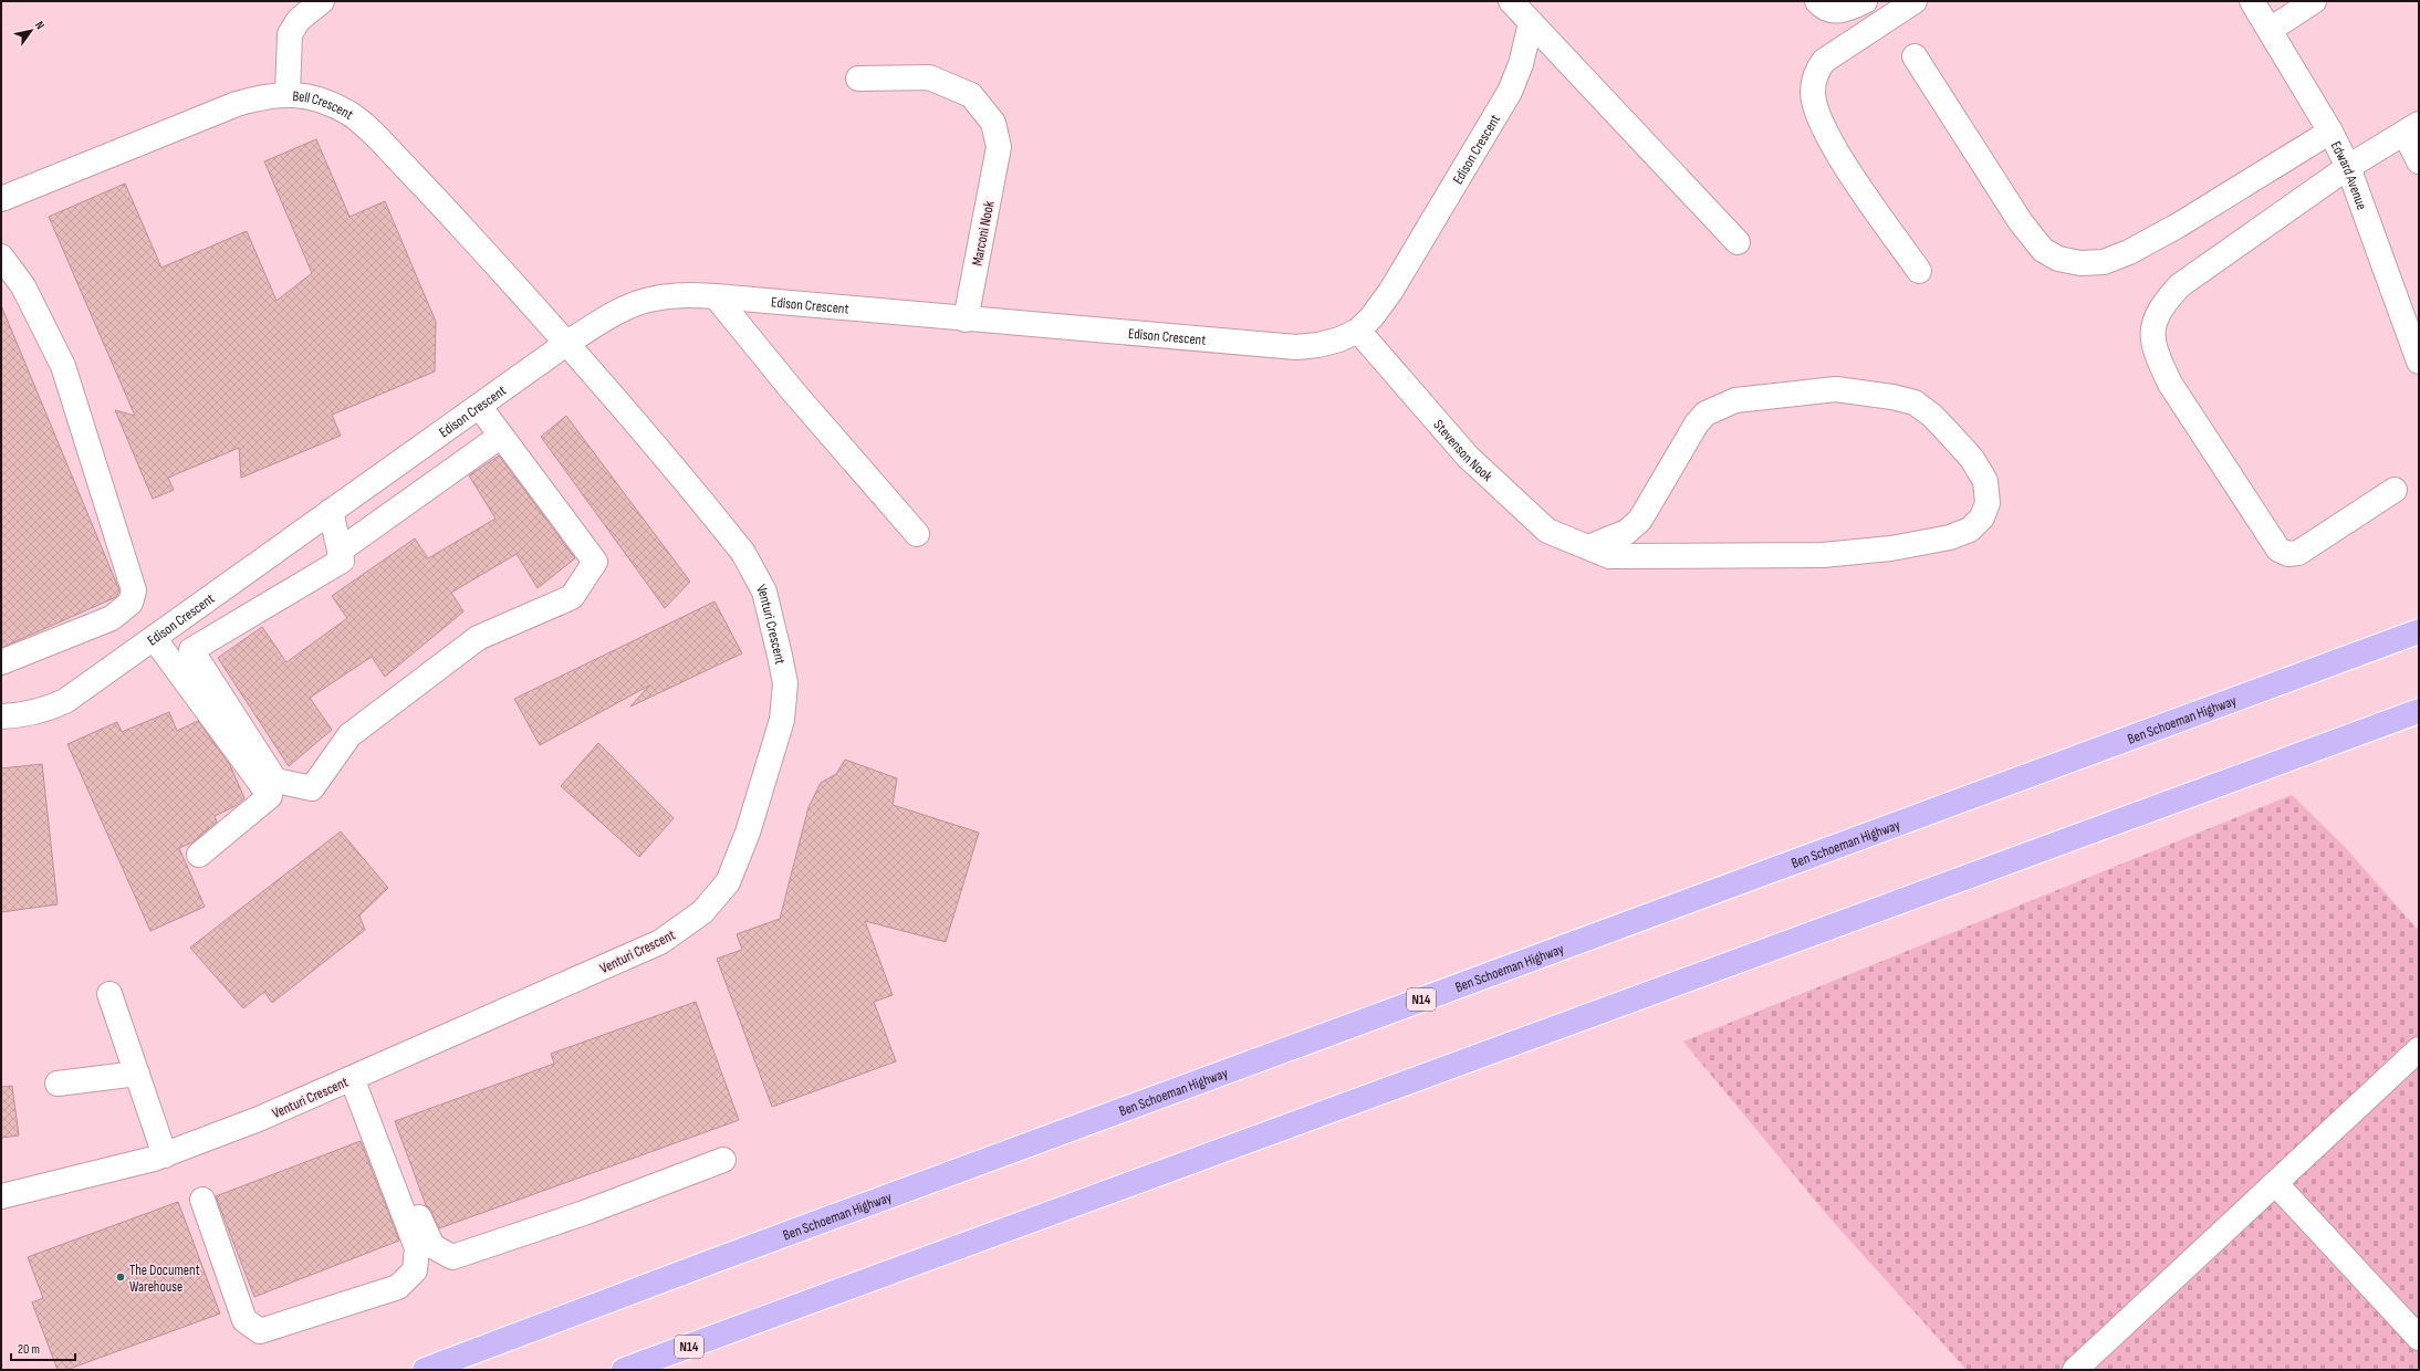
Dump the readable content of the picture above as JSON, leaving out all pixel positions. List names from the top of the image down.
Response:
{
  "streets": {
    "highway": ["Ben Schoeman Highway", "N14"],
    "street": [
      "Bell Crescent",
      "Edison Crescent",
      "Edward Avenue",
      "Marconi Nook",
      "Stevenson Nook",
      "Venturi Crescent"
    ]
  },
  "crossings": [
    ["Bell Crescent", "Edison Crescent"],
    ["Bell Crescent", "Venturi Crescent"],
    ["Edison Crescent", "Marconi Nook"],
    ["Edison Crescent", "Stevenson Nook"],
    ["Edison Crescent", "Venturi Crescent"]
  ],
  "places": ["The Document Warehouse"],
  "scale_bar": "20 m",
  "north": "top right"
}
